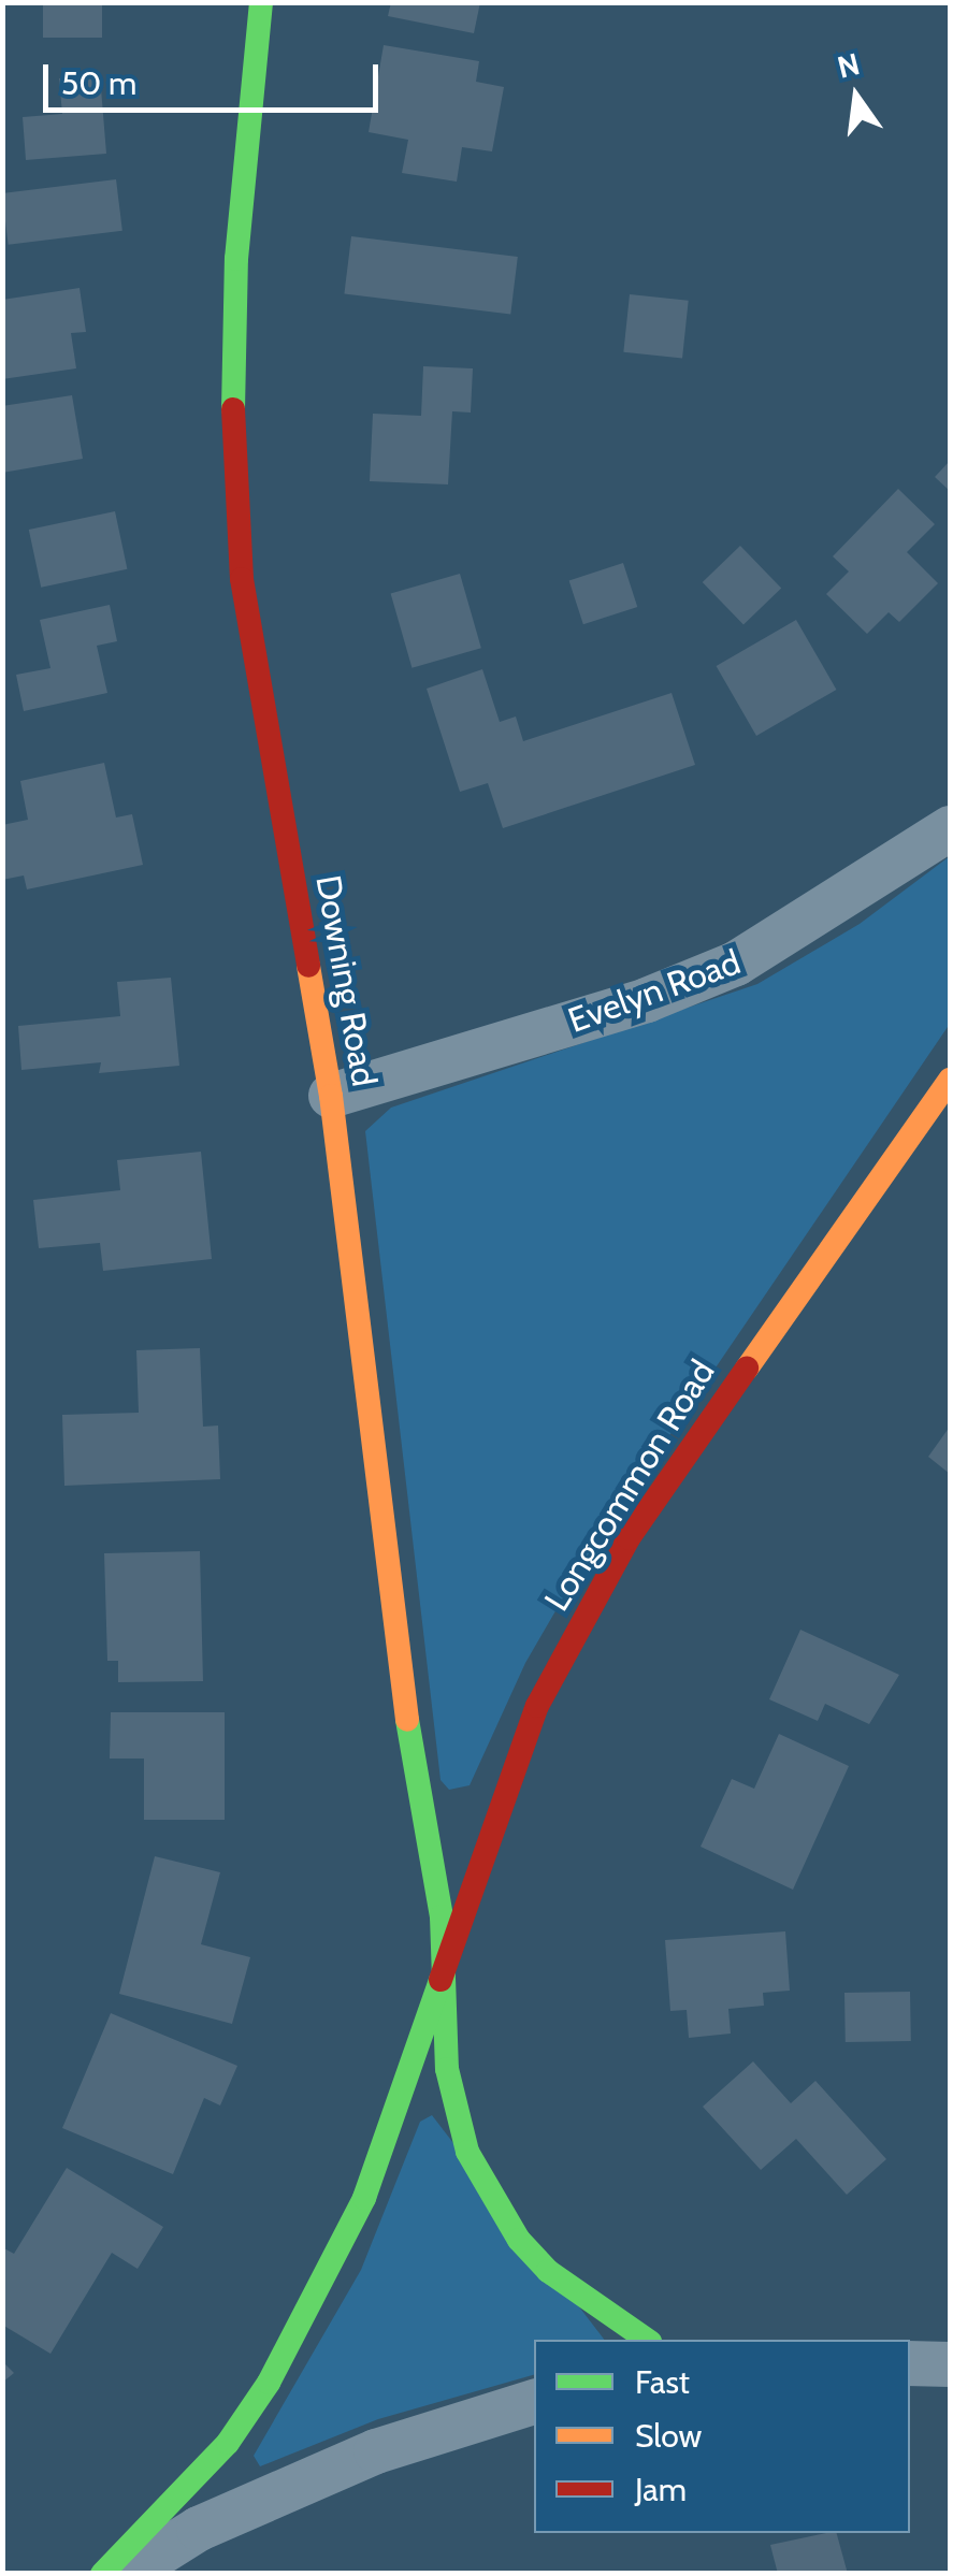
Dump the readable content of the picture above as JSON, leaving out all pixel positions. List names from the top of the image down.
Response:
{
  "streets": {
    "street": ["Downing Road", "Evelyn Road", "Longcommon Road"]
  },
  "crossings": [
    ["Downing Road", "Evelyn Road"],
    ["Downing Road", "Longcommon Road"]
  ],
  "legend": ["Fast", "Slow", "Jam"],
  "scale_bar": "50 m",
  "north": "top"
}
